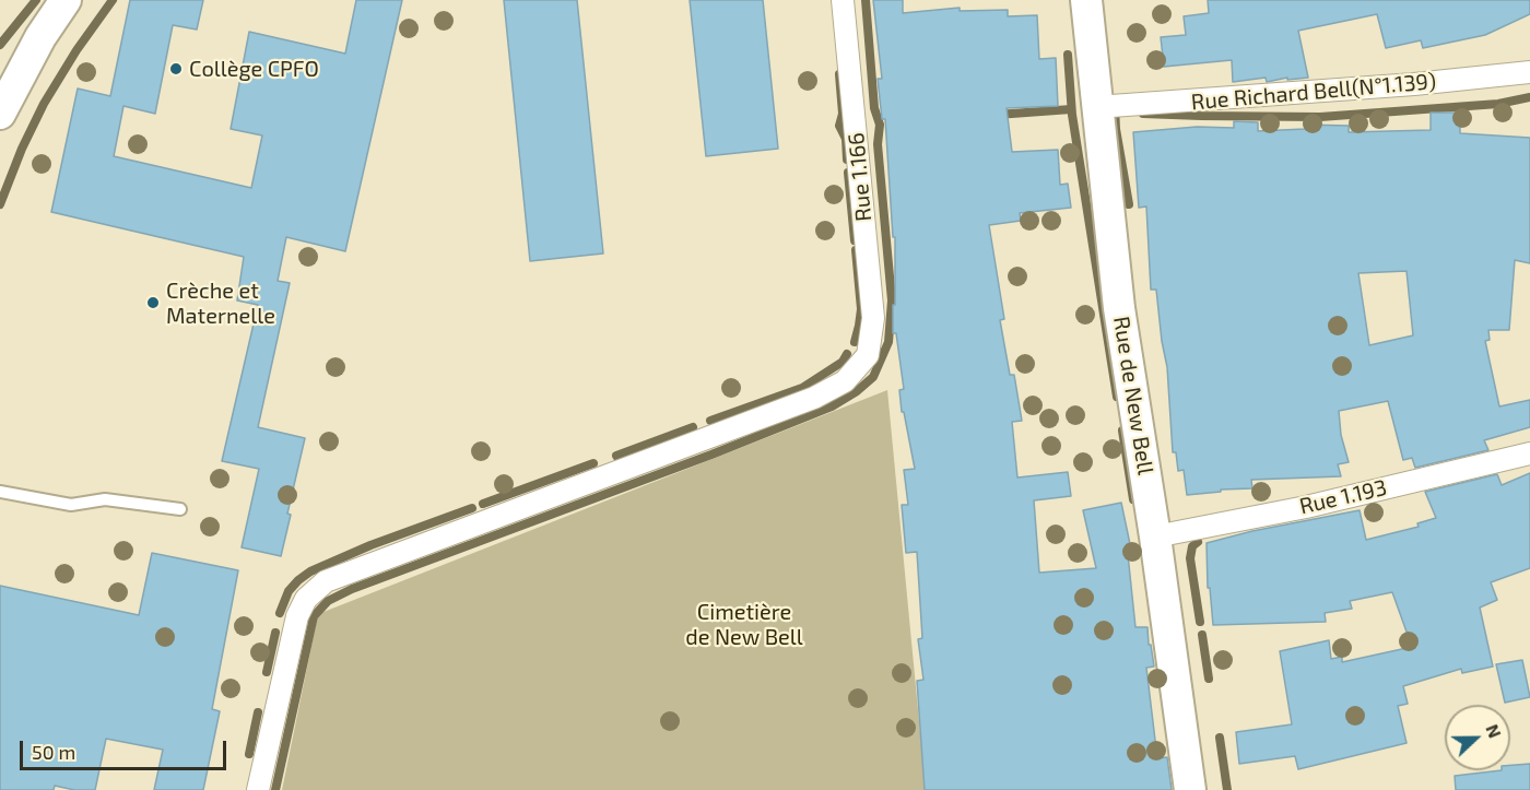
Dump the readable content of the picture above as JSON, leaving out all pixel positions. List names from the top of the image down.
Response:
{
  "streets": {
    "main road": ["Rue de New Bell"],
    "street": ["Rue Richard Bell(N°1.139)", "Rue 1.166", "Rue 1.193"]
  },
  "crossings": [
    ["Rue Richard Bell(N°1.139)", "Rue de New Bell"],
    ["Rue de New Bell", "Rue 1.193"]
  ],
  "parks": ["Cimetière de New Bell"],
  "places": ["Collège CPFO", "Crèche et Maternelle"],
  "scale_bar": "50 m",
  "north": "right"
}
